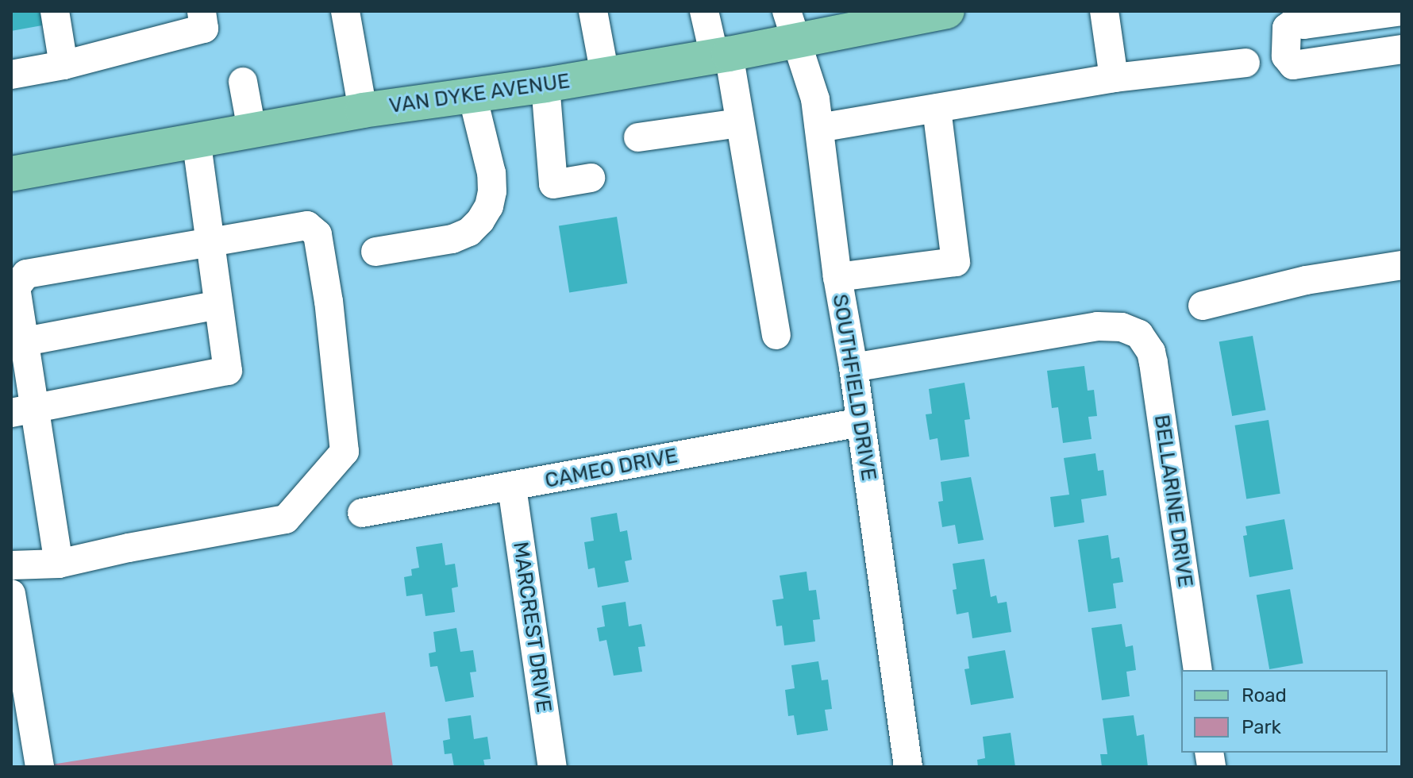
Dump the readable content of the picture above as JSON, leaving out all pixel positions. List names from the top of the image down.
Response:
{
  "streets": {
    "main road": ["VAN DYKE AVENUE"],
    "street": [
      "SOUTHFIELD DRIVE",
      "CAMEO DRIVE",
      "BELLARINE DRIVE",
      "MARCREST DRIVE"
    ]
  },
  "crossings": [
    ["VAN DYKE AVENUE", "SOUTHFIELD DRIVE"],
    ["SOUTHFIELD DRIVE", "CAMEO DRIVE"],
    ["SOUTHFIELD DRIVE", "BELLARINE DRIVE"],
    ["CAMEO DRIVE", "MARCREST DRIVE"]
  ],
  "legend": ["Road", "Park"]
}
